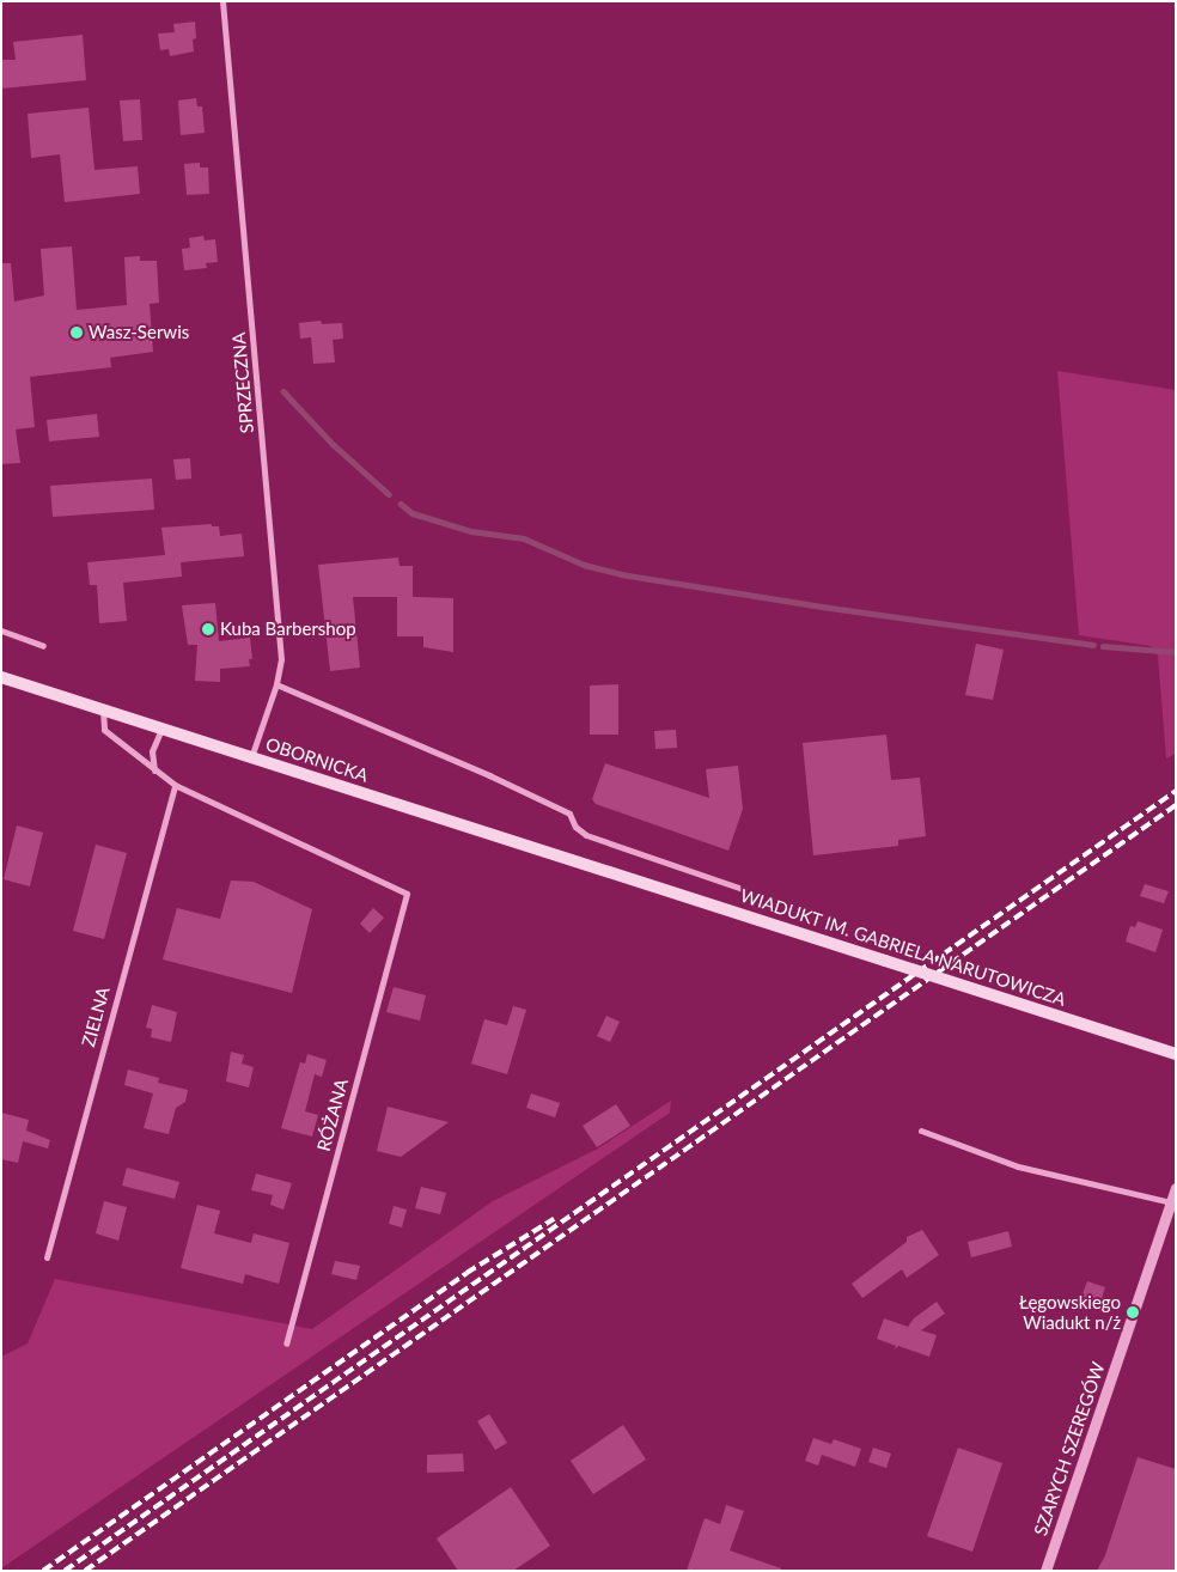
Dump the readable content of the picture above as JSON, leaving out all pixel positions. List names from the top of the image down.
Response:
{
  "streets": {
    "main road": ["OBORNICKA", "WIADUKT IM. GABRIELA NARUTOWICZA"],
    "street": [
      "SPRZECZNA",
      "ZIELNA",
      "RÓŻANA",
      "SZARYCH SZEREGÓW"
    ]
  },
  "crossings": [
    ["SPRZECZNA", "OBORNICKA"],
    ["OBORNICKA", "WIADUKT IM. GABRIELA NARUTOWICZA"],
    ["ZIELNA", "RÓŻANA"]
  ],
  "places": ["Wasz-Serwis", "Kuba Barbershop", "Łęgowskiego Wiadukt n/ż"]
}
